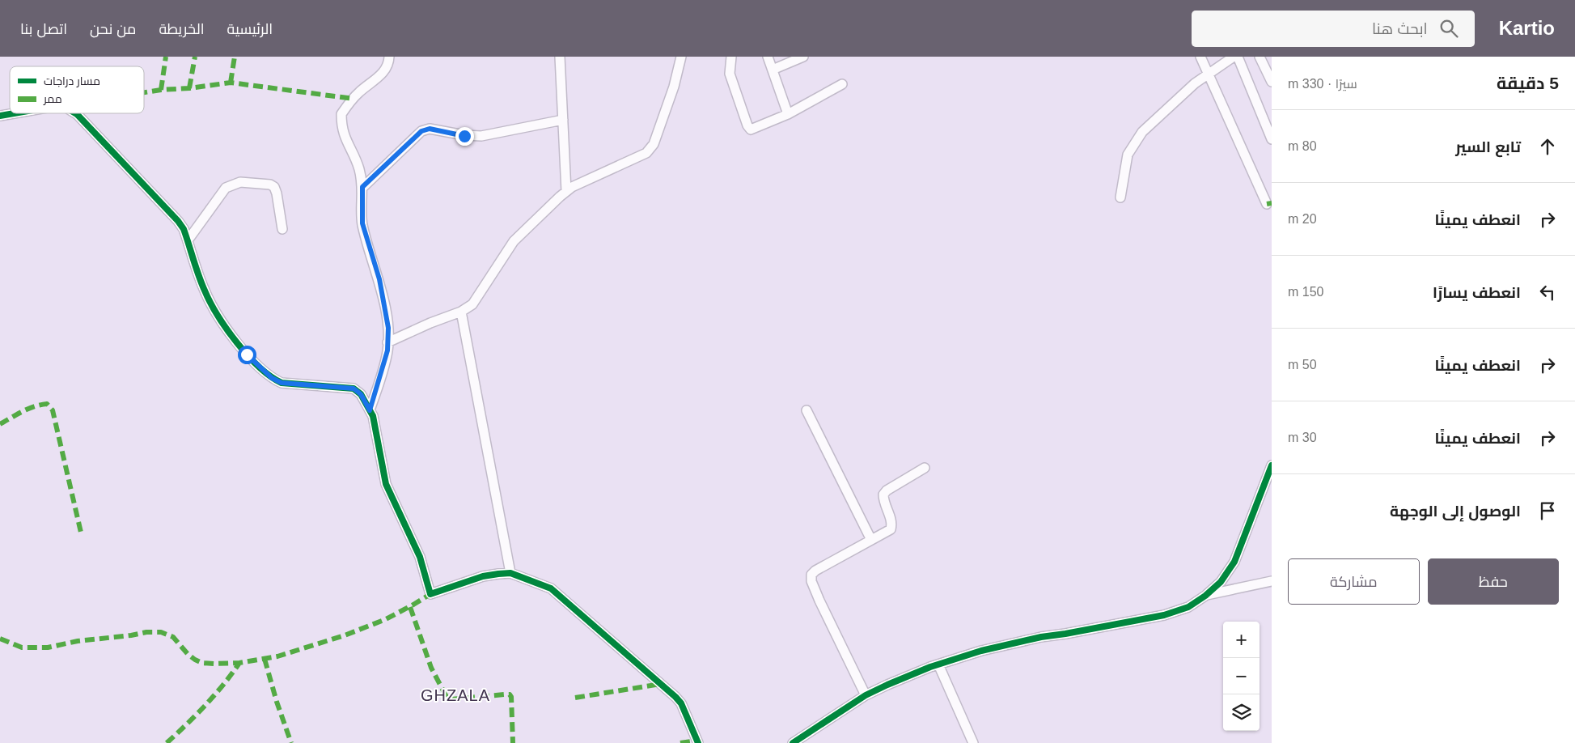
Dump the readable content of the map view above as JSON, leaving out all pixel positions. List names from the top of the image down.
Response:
{
  "districts": ["GHZALA"],
  "legend": ["مسار دراجات", "ممر"],
  "page": {
    "header": "Kartio",
    "search": "ابحث هنا",
    "nav": [
      "الرئيسية",
      "الخريطة",
      "من نحن",
      "اتصل بنا"
    ],
    "heading": ["5 دقيقة", "سيرًا · 330 m"],
    "list": [
      ["تابع السير", "80 m"],
      ["انعطف يمينًا", "20 m"],
      ["انعطف يسارًا", "150 m"],
      ["انعطف يمينًا", "50 m"],
      ["انعطف يمينًا", "30 m"],
      "الوصول إلى الوجهة"
    ],
    "buttons": ["حفظ", "مشاركة"],
    "map_buttons": ["+", "−"]
  }
}
